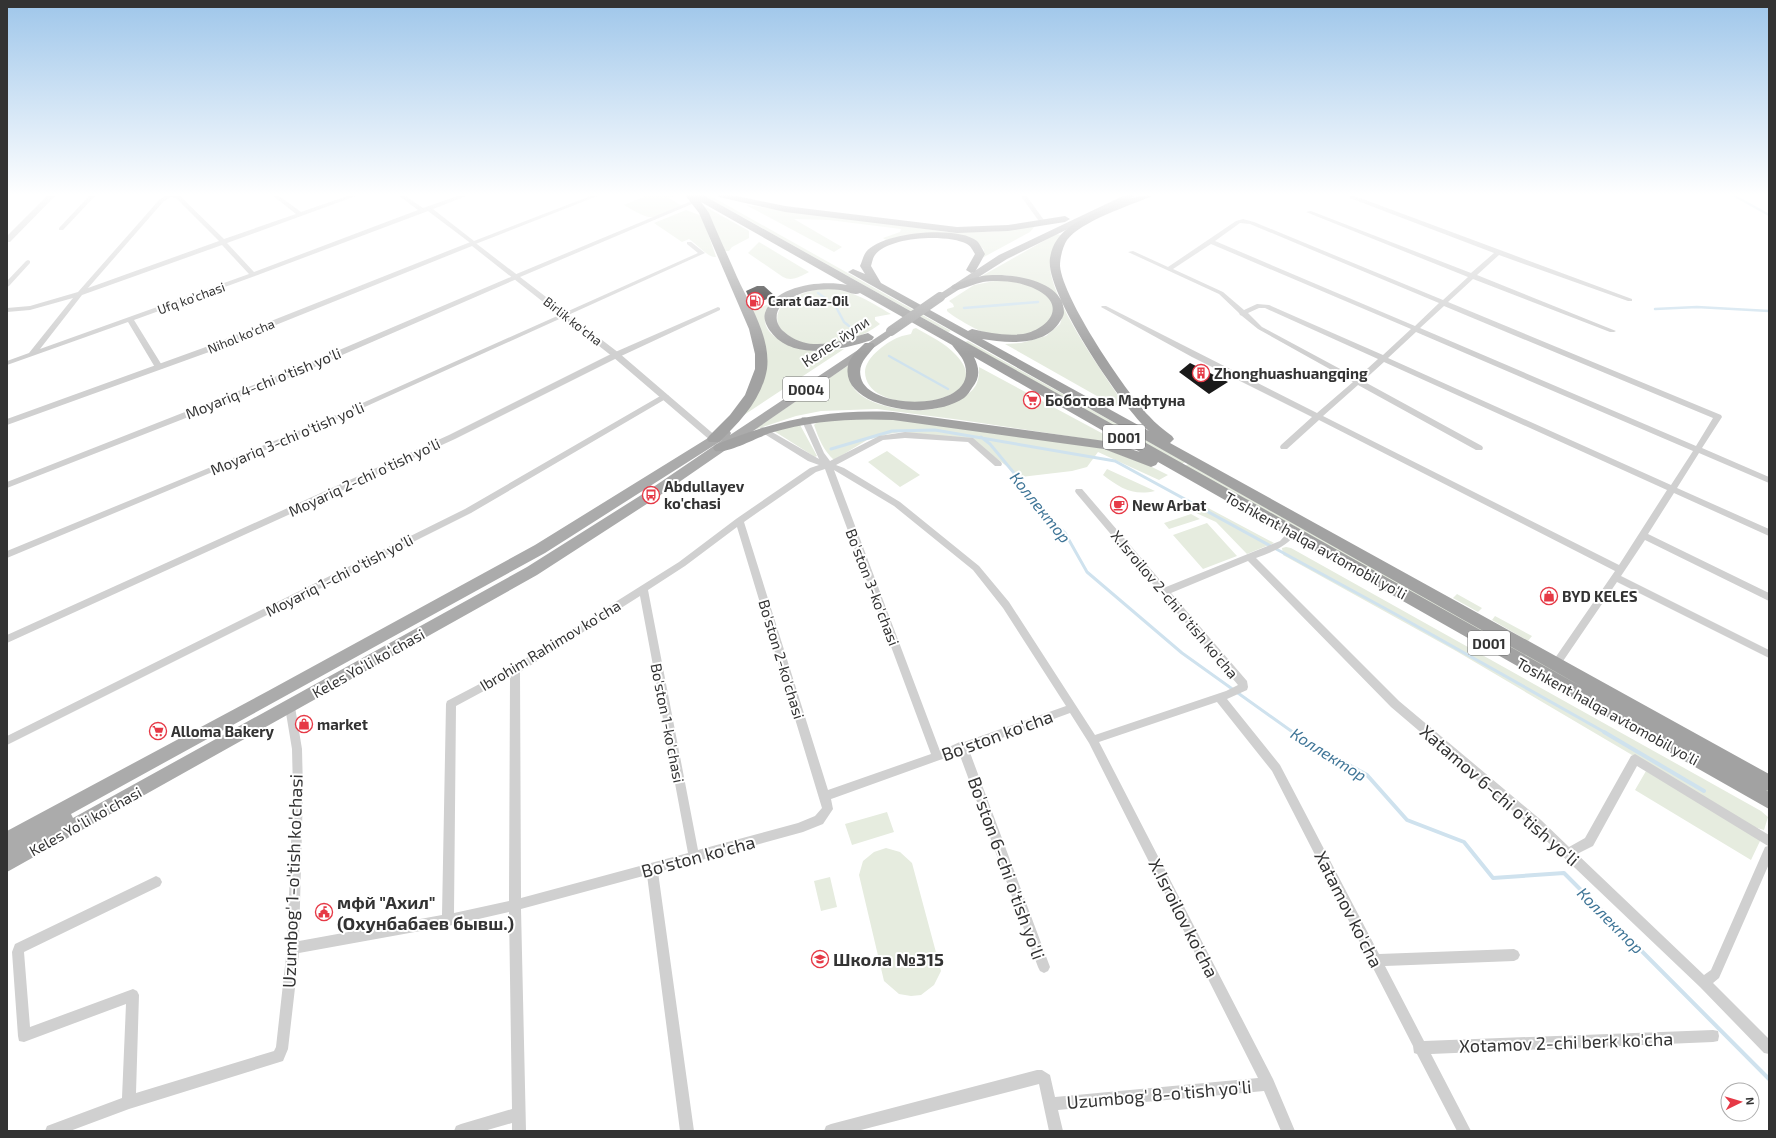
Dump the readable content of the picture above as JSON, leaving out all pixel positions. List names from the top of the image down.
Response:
{
  "streets": {
    "highway": ["D001", "Toshkent halqa avtomobil yo'li"],
    "main road": ["Келес йули", "D004", "Keles Yoʻli koʻchasi"],
    "street": [
      "Ufq ko'chasi",
      "Birlik ko'cha",
      "Nihol ko'cha",
      "Moyariq 4-chi o'tish yo'li",
      "Moyariq 3-chi o'tish yo'li",
      "Moyariq 2-chi o'tish yo'li",
      "Moyariq 1-chi o'tish yo'li",
      "Bo'ston 3-ko'chasi",
      "X.Isroilov 2-chi o'tish ko'cha",
      "Ibrohim Rahimov ko'cha",
      "Bo'ston 2-ko'chasi",
      "Bo'ston 1-ko'chasi",
      "Bo'ston ko'cha",
      "Xatamov 6-chi o'tish yo'li",
      "Bo'ston 6-chi o'tish yo'li",
      "Uzumbog' 1-o'tish ko'chasi",
      "Xatamov ko'cha",
      "X.Isroilov ko'cha",
      "Xotamov 2-chi berk ko'cha",
      "Uzumbog' 8-o'tish yo'li"
    ]
  },
  "crossings": [
    ["Birlik ko'cha", "Moyariq 4-chi o'tish yo'li"],
    ["Birlik ko'cha", "D004"],
    ["Birlik ko'cha", "Moyariq 3-chi o'tish yo'li"],
    ["Birlik ko'cha", "Moyariq 2-chi o'tish yo'li"],
    ["Birlik ko'cha", "Moyariq 1-chi o'tish yo'li"],
    ["Birlik ko'cha", "Keles Yoʻli koʻchasi"],
    ["Келес йули", "D004"],
    ["D004", "Keles Yoʻli koʻchasi"],
    ["Bo'ston 3-ko'chasi", "Ibrohim Rahimov ko'cha"],
    ["Bo'ston 3-ko'chasi", "Bo'ston ko'cha"],
    ["Bo'ston 3-ko'chasi", "X.Isroilov ko'cha"],
    ["X.Isroilov 2-chi o'tish ko'cha", "Xatamov ko'cha"],
    ["X.Isroilov 2-chi o'tish ko'cha", "X.Isroilov ko'cha"],
    ["Ibrohim Rahimov ko'cha", "Bo'ston 2-ko'chasi"],
    ["Ibrohim Rahimov ko'cha", "Bo'ston 1-ko'chasi"],
    ["Ibrohim Rahimov ko'cha", "Bo'ston ko'cha"],
    ["Ibrohim Rahimov ko'cha", "X.Isroilov ko'cha"],
    ["Bo'ston 2-ko'chasi", "Bo'ston ko'cha"],
    ["Keles Yoʻli koʻchasi", "Uzumbog' 1-o'tish ko'chasi"],
    ["Bo'ston 1-ko'chasi", "Bo'ston ko'cha"],
    ["Bo'ston ko'cha", "Bo'ston 6-chi o'tish yo'li"],
    ["Bo'ston ko'cha", "Uzumbog' 1-o'tish ko'chasi"],
    ["Bo'ston ko'cha", "X.Isroilov ko'cha"],
    ["Xatamov ko'cha", "Xotamov 2-chi berk ko'cha"],
    ["X.Isroilov ko'cha", "Uzumbog' 8-o'tish yo'li"]
  ],
  "water": ["Коллектор"],
  "places": {
    "fuel station": ["Carat Gaz-Oil"],
    "building": ["Zhonghuashuangqing"],
    "supermarket": ["Боботова Мафтуна", "Alloma Bakery"],
    "bus stop": ["Abdullayev ko'chasi"],
    "cafe": ["New Arbat"],
    "shop": ["BYD KELES", "market"],
    "public building": ["мфй \"Ахил\" (Охунбабаев бывш.)"],
    "school or university": ["Школа №315"]
  },
  "north": "right"
}
